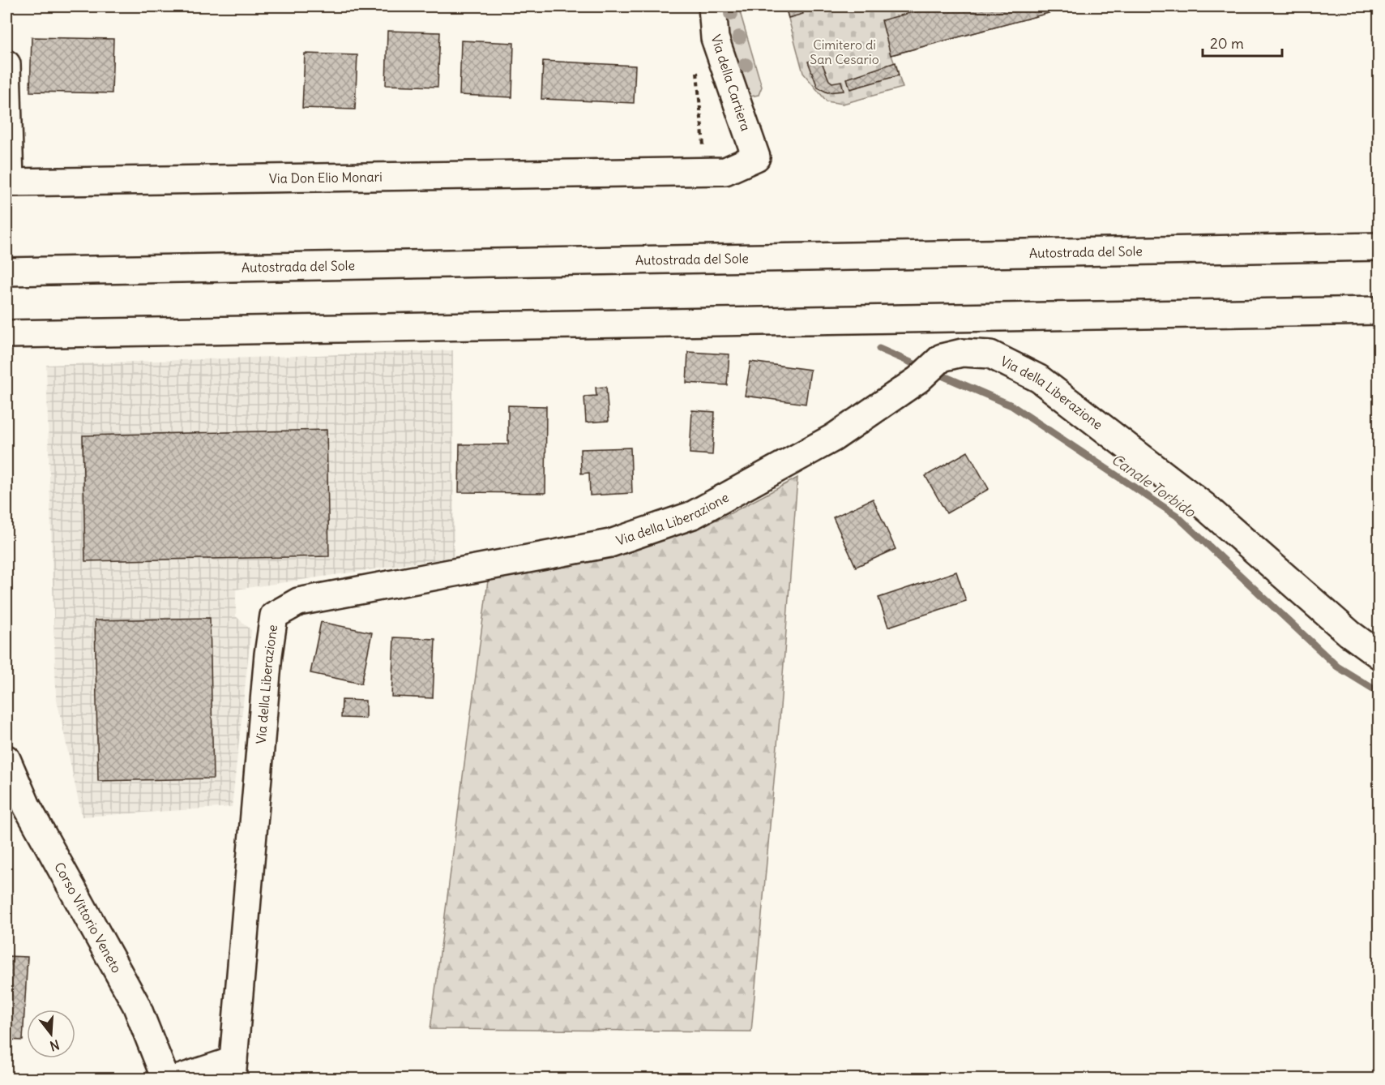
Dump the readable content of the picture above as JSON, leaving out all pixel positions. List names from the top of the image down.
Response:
{
  "streets": {
    "main road": [
      "Via della Cartiera",
      "Via Don Elio Monari",
      "Autostrada del Sole",
      "Via della Liberazione",
      "Corso Vittorio Veneto"
    ]
  },
  "crossings": [
    ["Via della Cartiera", "Via Don Elio Monari"]
  ],
  "water": ["Canale Torbido"],
  "parks": ["Cimitero di San Cesario"],
  "scale_bar": "20 m",
  "north": "bottom"
}
